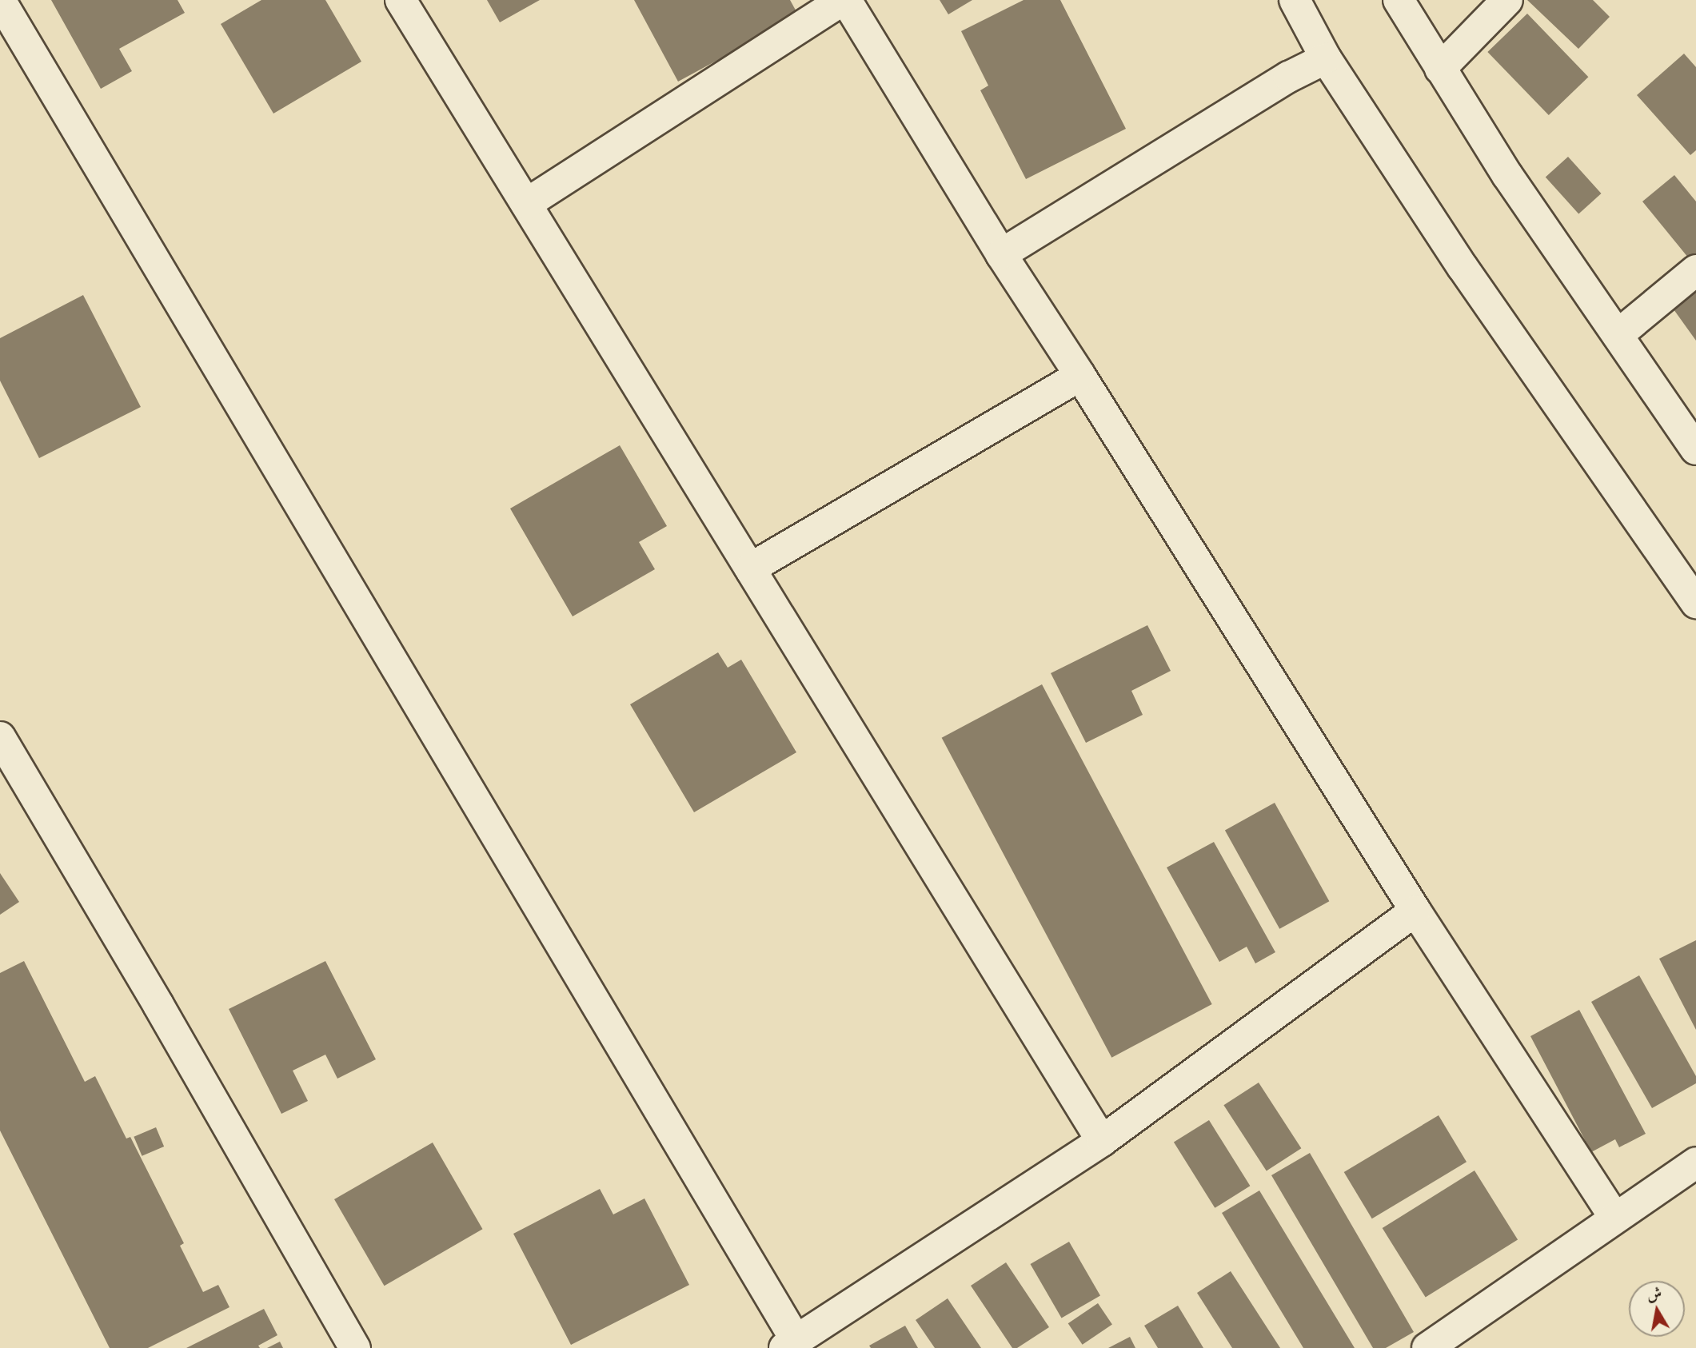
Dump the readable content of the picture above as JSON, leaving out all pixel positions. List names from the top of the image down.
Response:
{
  "north": "top"
}
